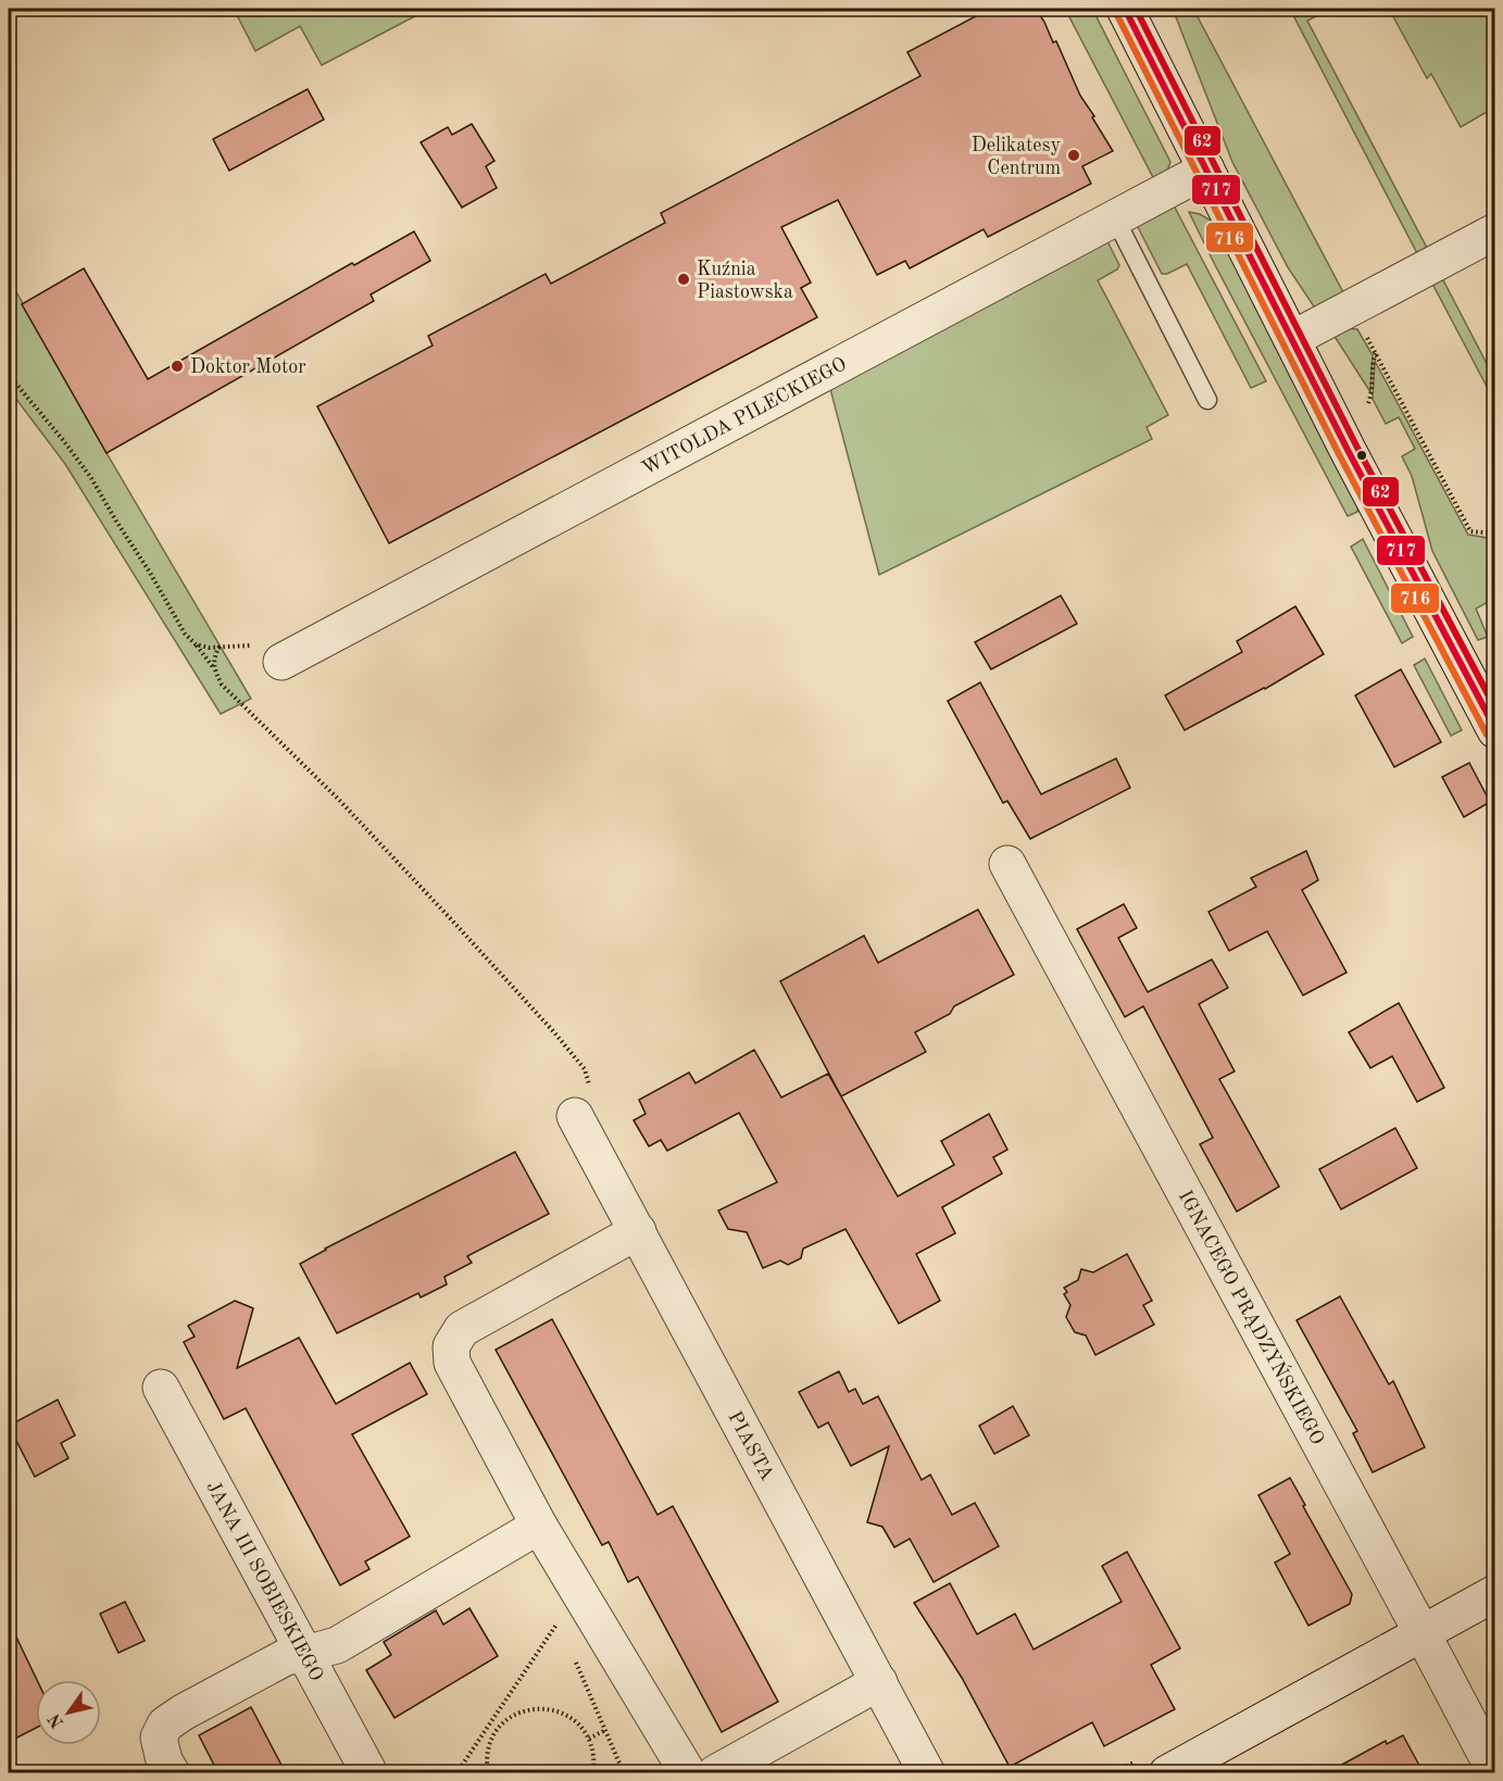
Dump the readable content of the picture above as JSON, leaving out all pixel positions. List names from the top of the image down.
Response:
{
  "streets": {
    "street": [
      "WITOLDA PILECKIEGO",
      "IGNACEGO PRĄDZYŃSKIEGO",
      "PIASTA",
      "JANA III SOBIESKIEGO"
    ]
  },
  "places": ["Delikatesy Centrum", "Kuźnia Piastowska", "Doktor Motor"],
  "lines": ["transit line 717", "transit line 62", "transit line 716"],
  "north": "bottom left"
}
